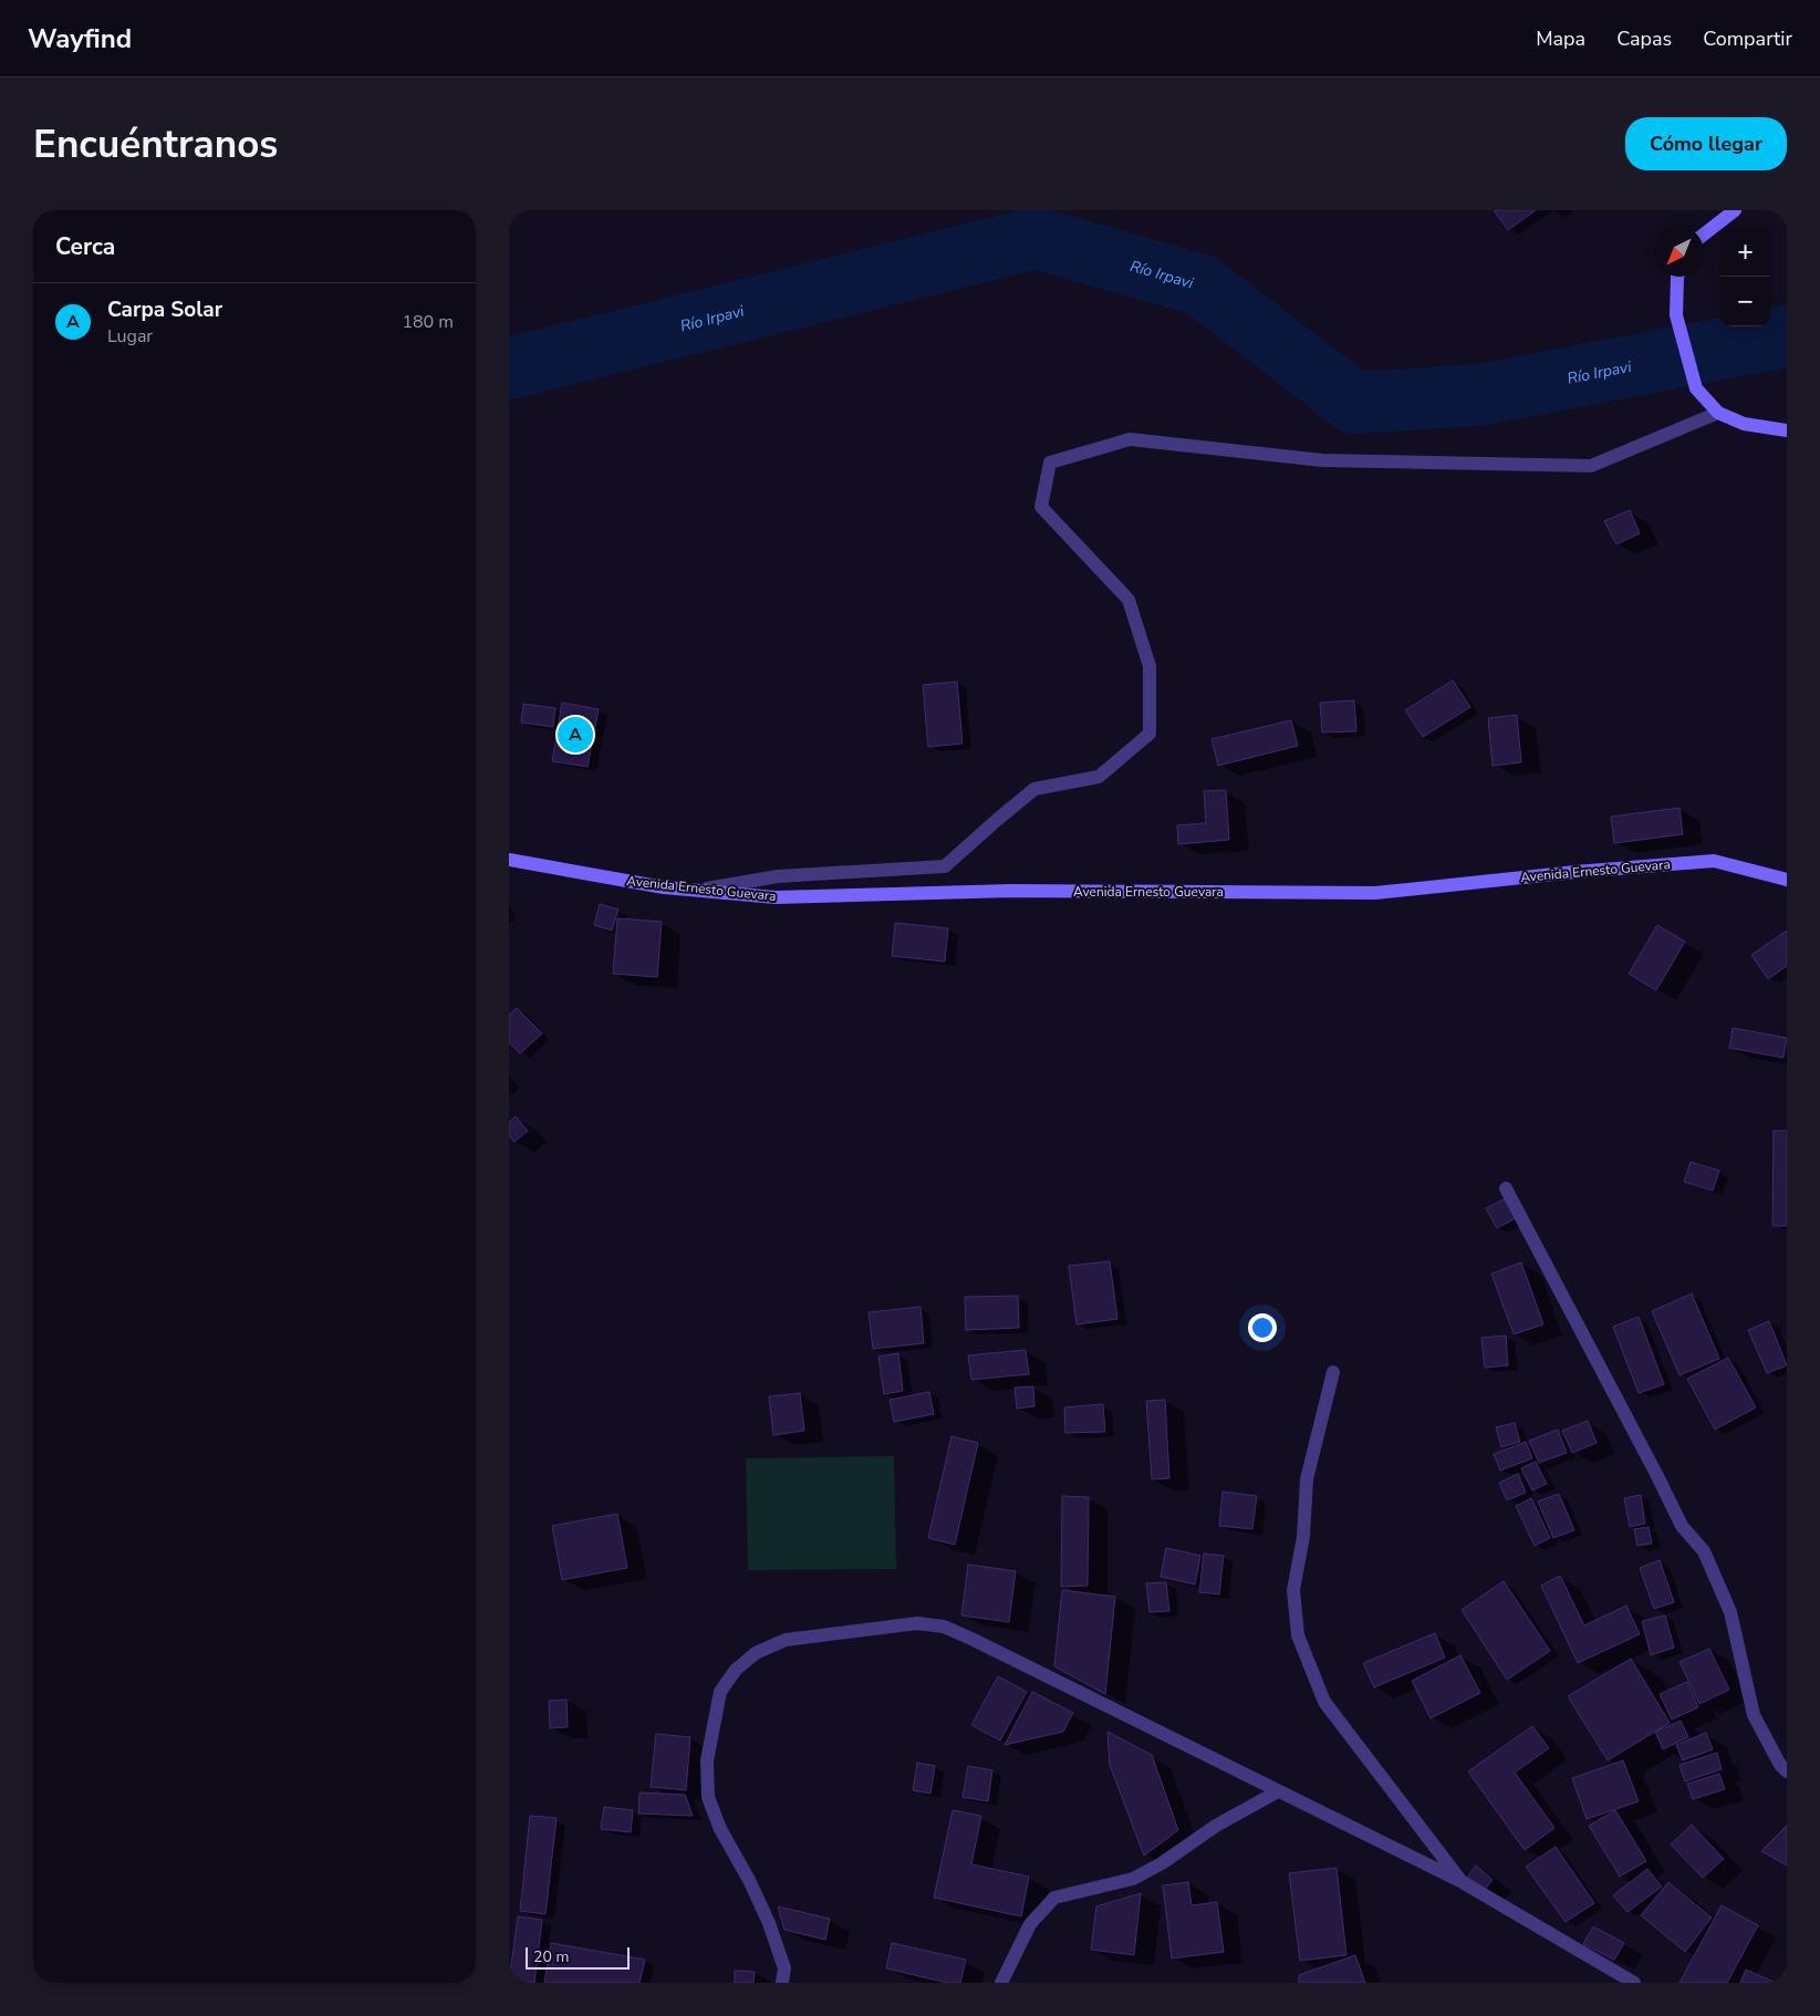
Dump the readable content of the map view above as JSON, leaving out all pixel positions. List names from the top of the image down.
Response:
{
  "streets": {
    "main road": ["Avenida Ernesto Guevara"]
  },
  "water": ["Río Irpavi"],
  "scale_bar": "20 m",
  "north": "bottom left",
  "page": {
    "header": "Wayfind",
    "nav": ["Mapa", "Capas", "Compartir"],
    "buttons": "Cómo llegar",
    "title": "Encuéntranos",
    "heading": "Cerca",
    "map_buttons": ["+", "−"],
    "list": [
      {
        "mark": "A",
        "name": "Carpa Solar",
        "note": "Lugar",
        "value": "180 m"
      }
    ],
    "pins": "A",
    "scale": "20 m"
  }
}
